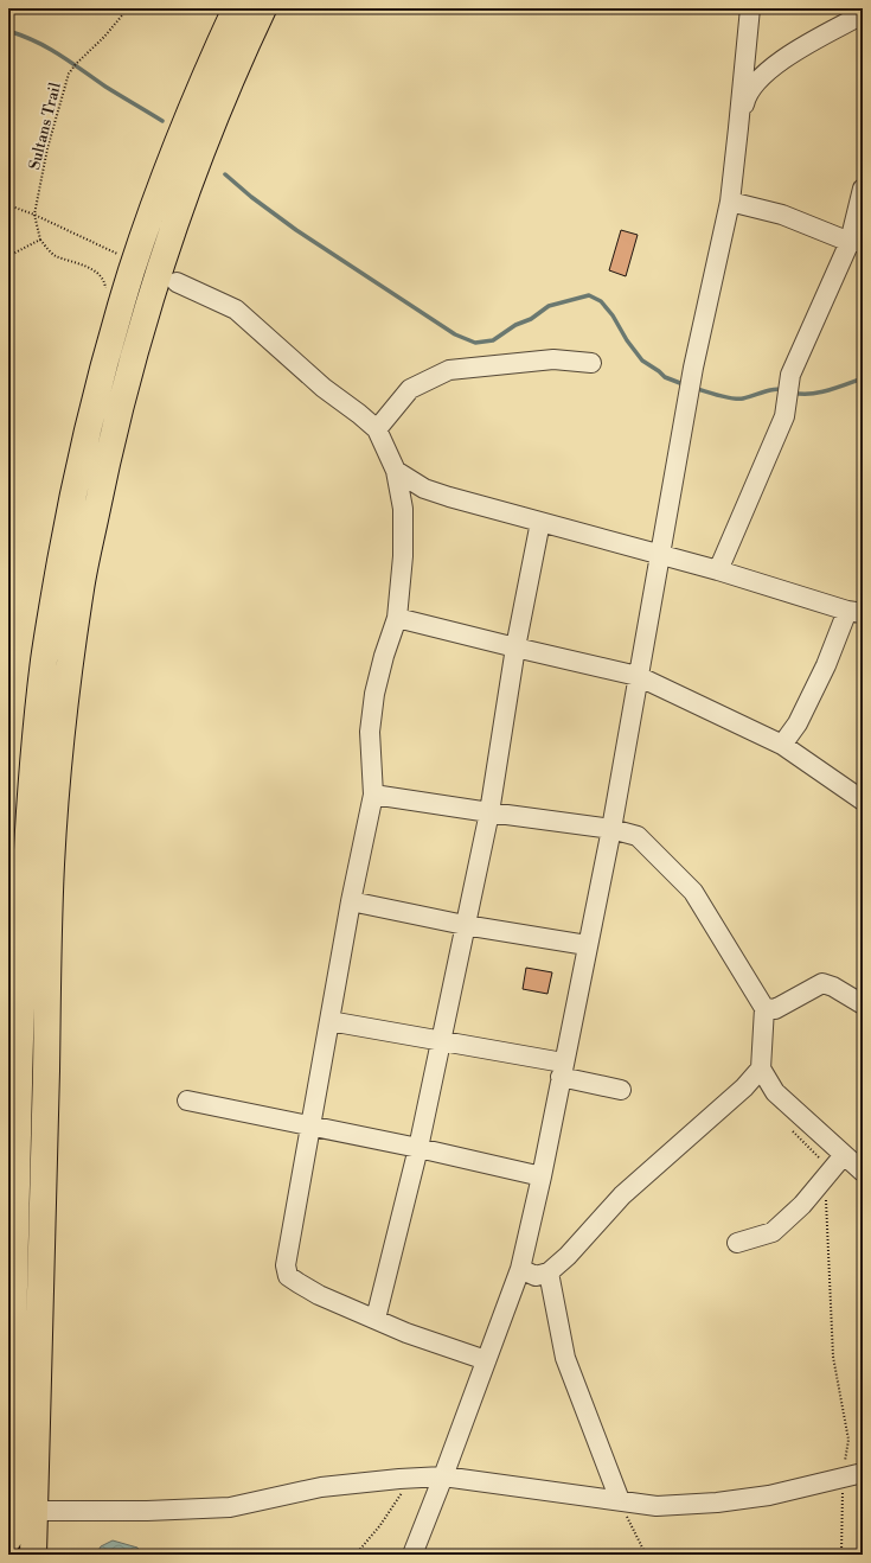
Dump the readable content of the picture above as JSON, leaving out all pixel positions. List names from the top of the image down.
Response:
{
  "streets": {
    "path": ["Sultans Trail"]
  }
}
